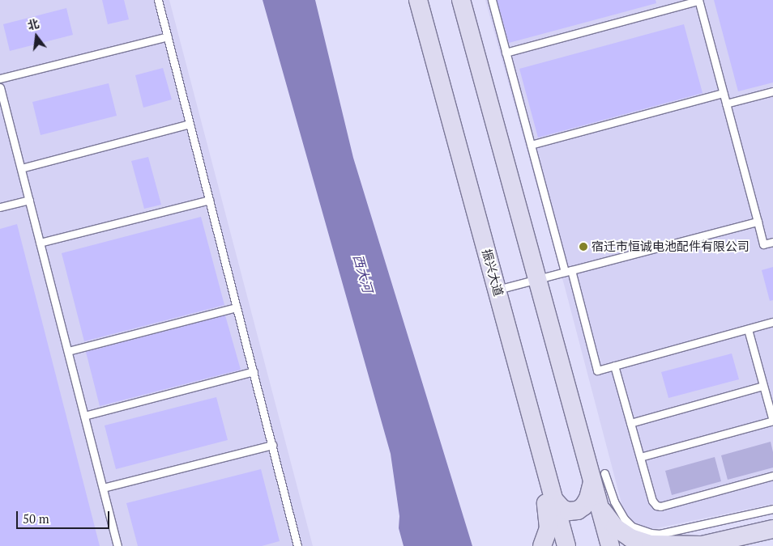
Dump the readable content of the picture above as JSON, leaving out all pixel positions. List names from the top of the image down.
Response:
{
  "streets": {
    "main road": ["振兴大道"]
  },
  "water": ["西大河"],
  "places": ["宿迁市恒诚电池配件有限公司"],
  "scale_bar": "50 m",
  "north": "top"
}
